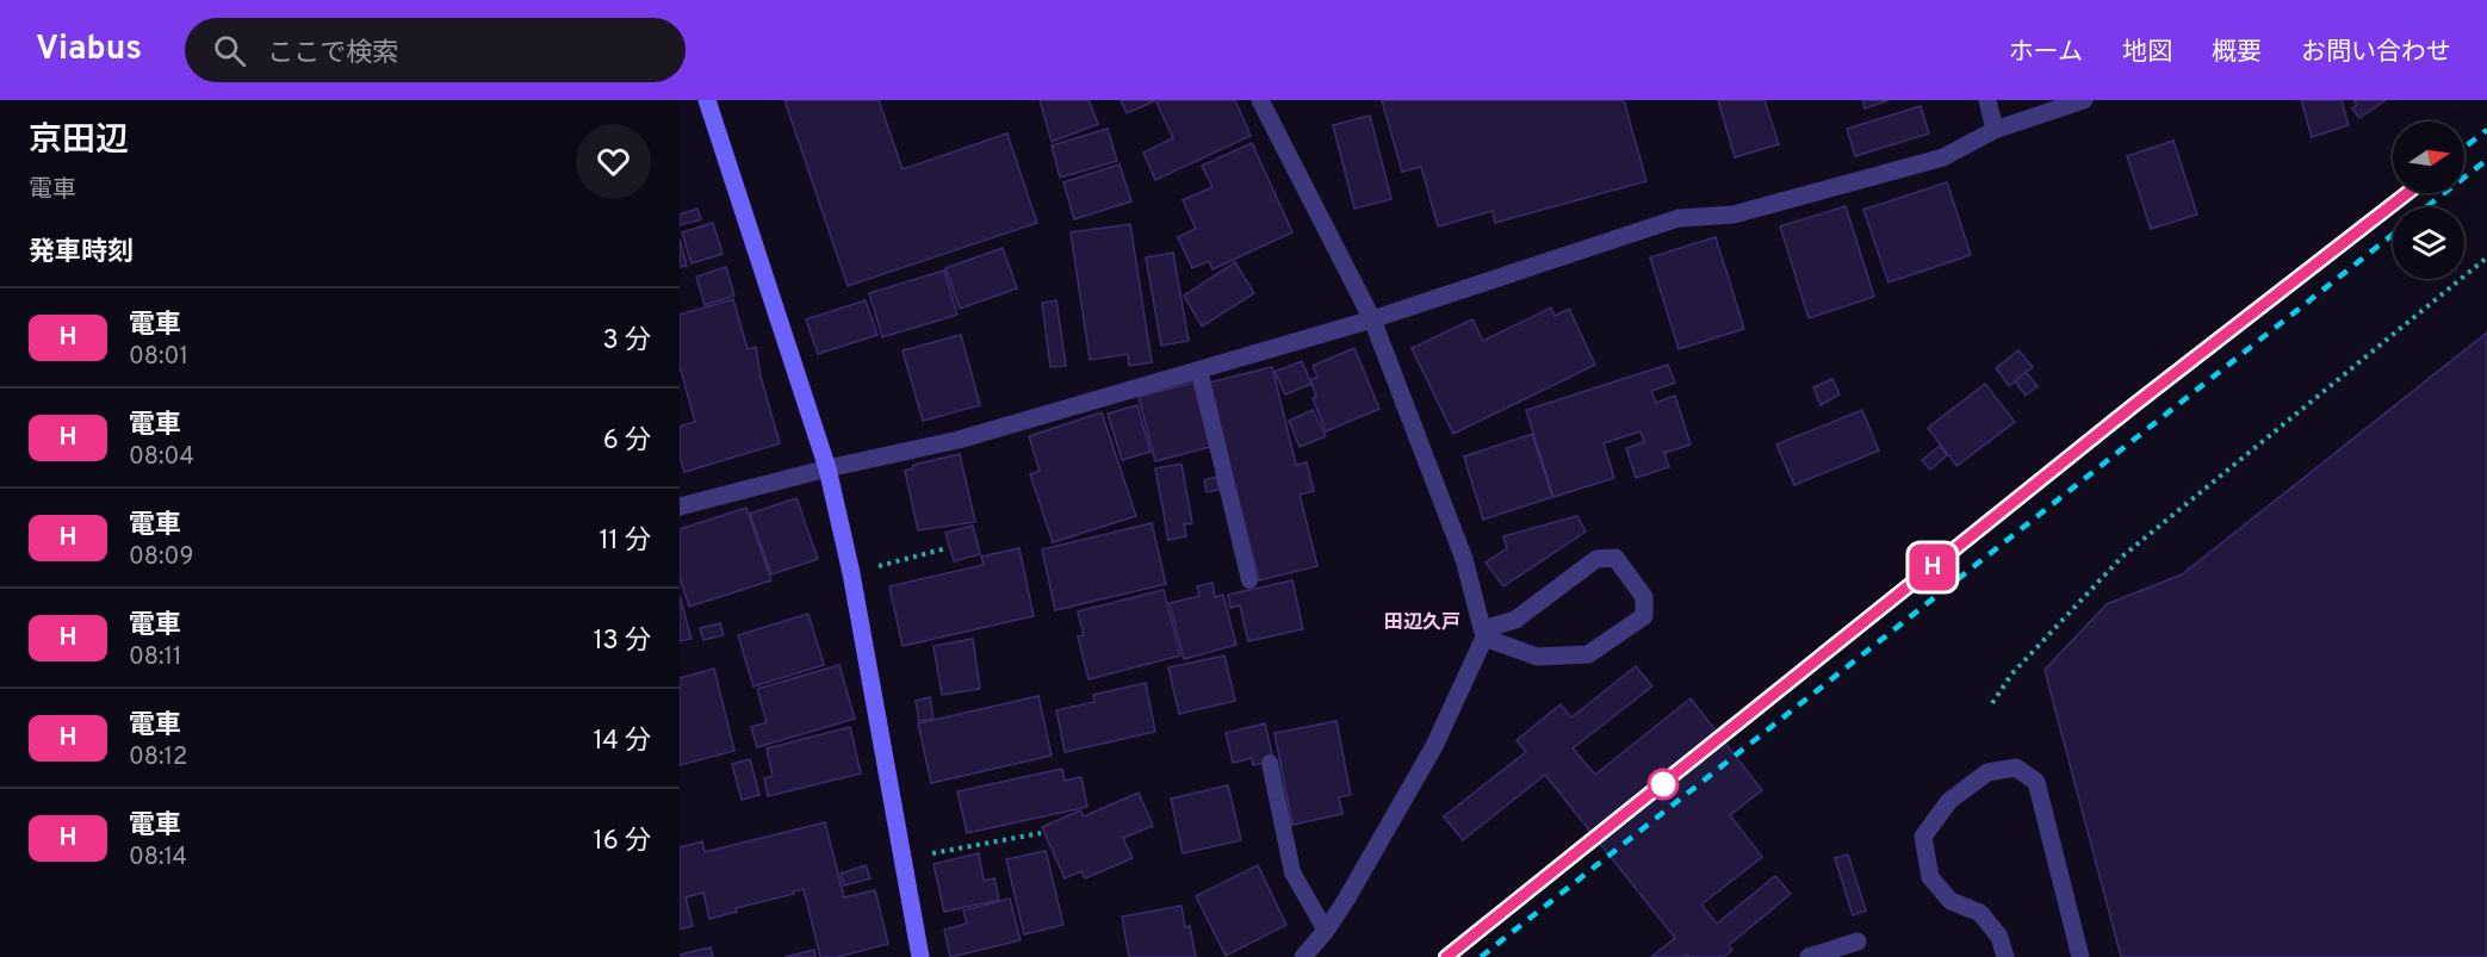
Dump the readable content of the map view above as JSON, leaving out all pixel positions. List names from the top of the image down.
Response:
{
  "districts": ["田辺久戸"],
  "north": "right",
  "page": {
    "header": "Viabus",
    "search": "ここで検索",
    "nav": [
      "ホーム",
      "地図",
      "概要",
      "お問い合わせ"
    ],
    "heading": [
      ["京田辺", "電車"],
      "発車時刻"
    ],
    "on_map": "H",
    "list": [
      {
        "mark": "H",
        "name": "電車",
        "note": "08:01",
        "value": "3 分"
      },
      {
        "mark": "H",
        "name": "電車",
        "note": "08:04",
        "value": "6 分"
      },
      {
        "mark": "H",
        "name": "電車",
        "note": "08:09",
        "value": "11 分"
      },
      {
        "mark": "H",
        "name": "電車",
        "note": "08:11",
        "value": "13 分"
      },
      {
        "mark": "H",
        "name": "電車",
        "note": "08:12",
        "value": "14 分"
      },
      {
        "mark": "H",
        "name": "電車",
        "note": "08:14",
        "value": "16 分"
      }
    ]
  }
}
